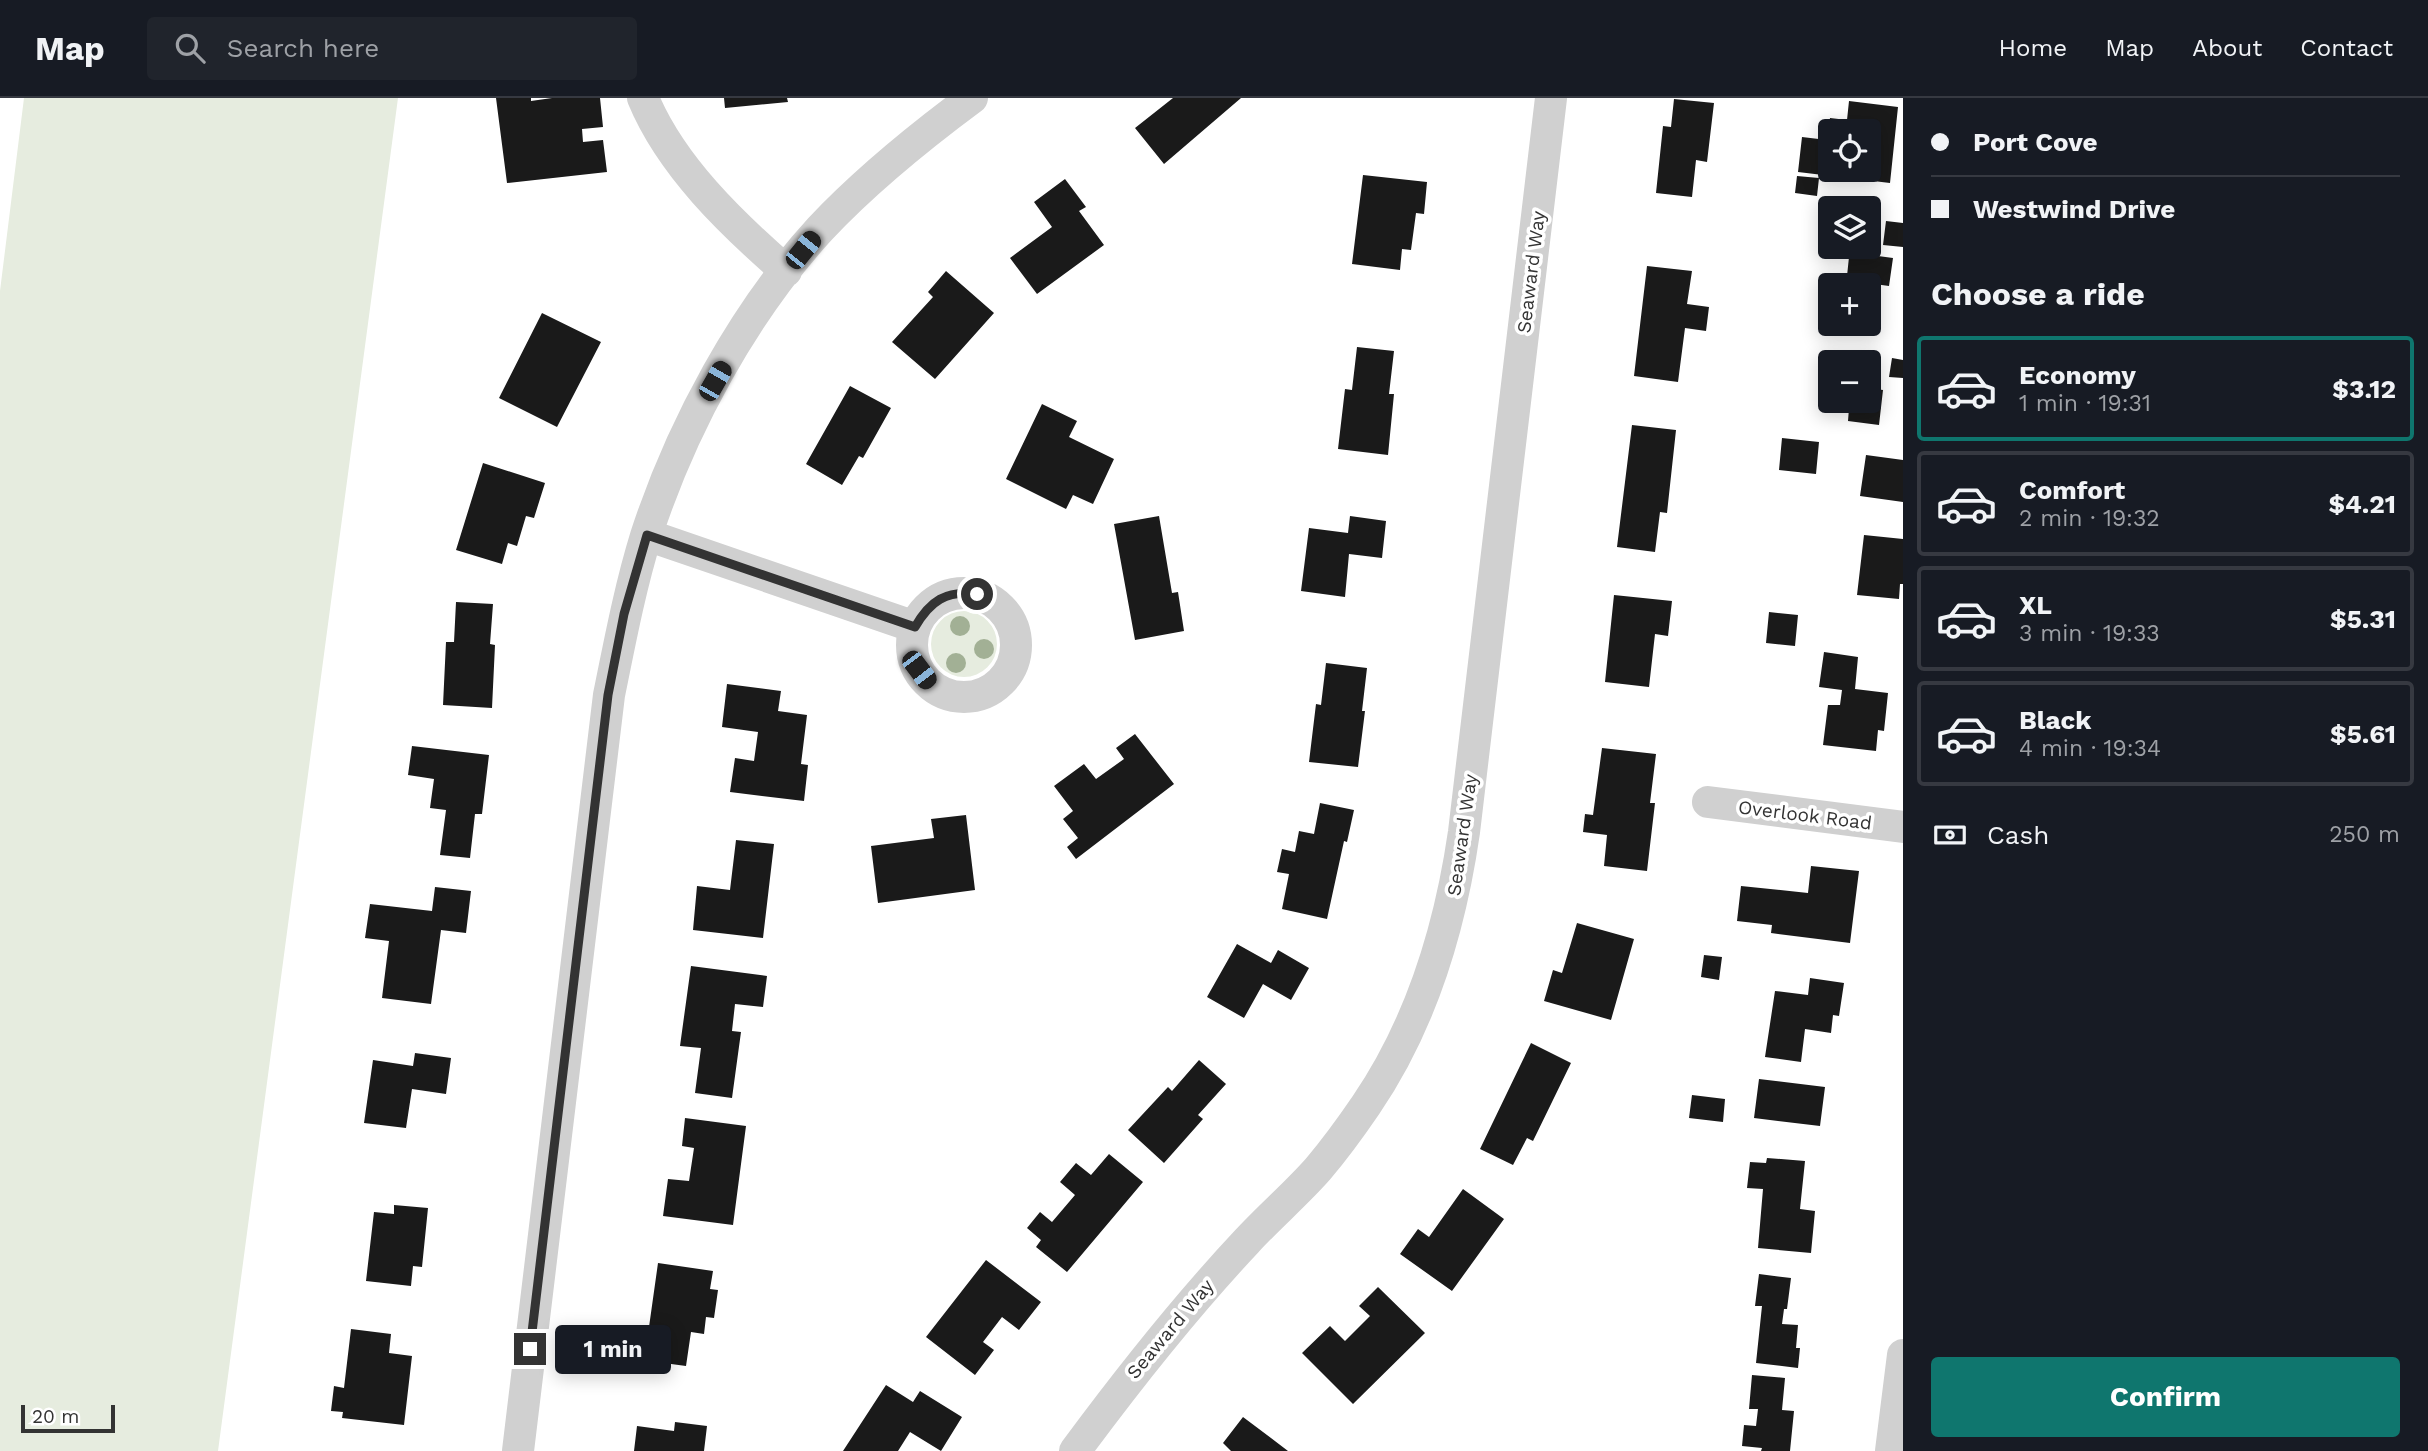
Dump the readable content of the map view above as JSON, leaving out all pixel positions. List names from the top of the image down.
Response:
{
  "streets": {
    "street": ["Seaward Way", "Overlook Road"]
  },
  "scale_bar": "20 m",
  "page": {
    "header": "Map",
    "search": "Search here",
    "nav": [
      "Home",
      "Map",
      "About",
      "Contact"
    ],
    "banner": ["Port Cove", "Westwind Drive"],
    "map_buttons": ["+", "−"],
    "heading": "Choose a ride",
    "list": [
      {
        "name": "Economy",
        "note": "1 min · 19:31",
        "value": "$3.12"
      },
      {
        "name": "Comfort",
        "note": "2 min · 19:32",
        "value": "$4.21"
      },
      {
        "name": "XL",
        "note": "3 min · 19:33",
        "value": "$5.31"
      },
      {
        "name": "Black",
        "note": "4 min · 19:34",
        "value": "$5.61"
      }
    ],
    "pay": ["Cash", "250 m"],
    "bubble": "1 min",
    "buttons": "Confirm",
    "scale": "20 m"
  }
}
